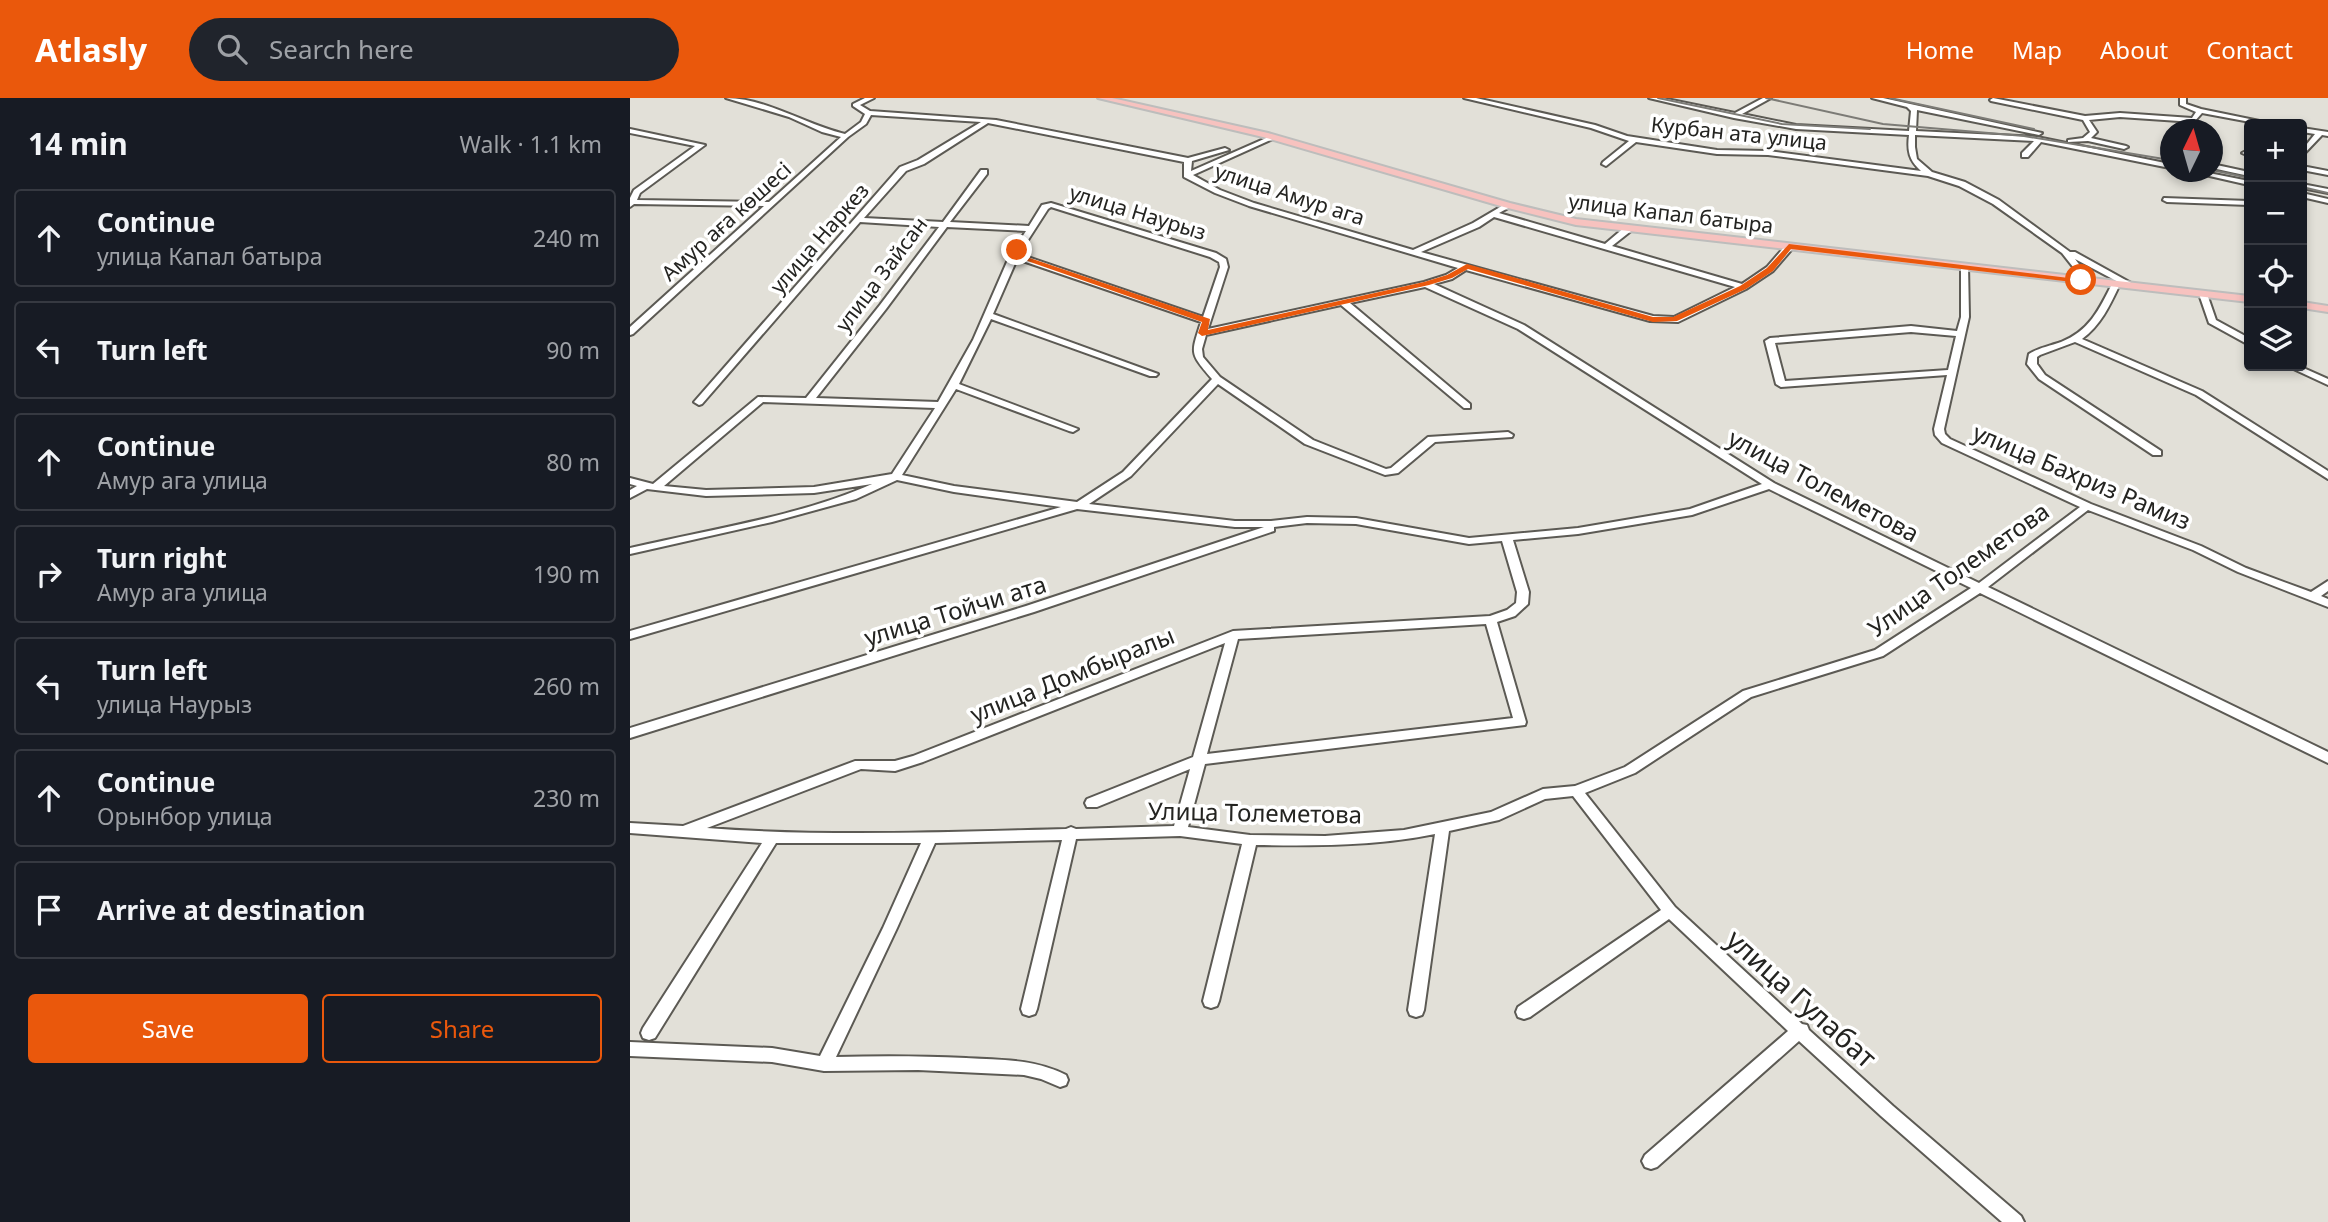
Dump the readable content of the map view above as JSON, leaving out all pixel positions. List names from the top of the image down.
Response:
{
  "streets": {
    "main road": ["улица Капал батыра"],
    "street": [
      "Курбан ата улица",
      "улица Амур ага",
      "улица Наурыз",
      "Амур аға көшесі",
      "улица Наркез",
      "улица Зайсан",
      "улица Бахриз Рамиз",
      "улица Толеметова",
      "Улица Толеметова",
      "улица Тойчи ата",
      "улица Домбыралы",
      "улица Гулабат"
    ]
  },
  "crossings": [
    ["Курбан ата улица", "улица Капал батыра"],
    ["улица Амур ага", "улица Капал батыра"],
    ["улица Амур ага", "улица Наркез"],
    ["улица Капал батыра", "улица Бахриз Рамиз"],
    ["улица Бахриз Рамиз", "Улица Толеметова"],
    ["улица Толеметова", "Улица Толеметова"],
    ["Улица Толеметова", "улица Домбыралы"],
    ["Улица Толеметова", "улица Гулабат"]
  ],
  "north": "top",
  "page": {
    "header": "Atlasly",
    "search": "Search here",
    "nav": [
      "Home",
      "Map",
      "About",
      "Contact"
    ],
    "heading": ["14 min", "Walk · 1.1 km"],
    "map_buttons": ["+", "−"],
    "list": [
      ["Continue", "улица Капал батыра", "240 m"],
      ["Turn left", "90 m"],
      ["Continue", "Амур ага улица", "80 m"],
      ["Turn right", "Амур ага улица", "190 m"],
      ["Turn left", "улица Наурыз", "260 m"],
      ["Continue", "Орынбор улица", "230 m"],
      "Arrive at destination"
    ],
    "buttons": ["Save", "Share"]
  }
}
